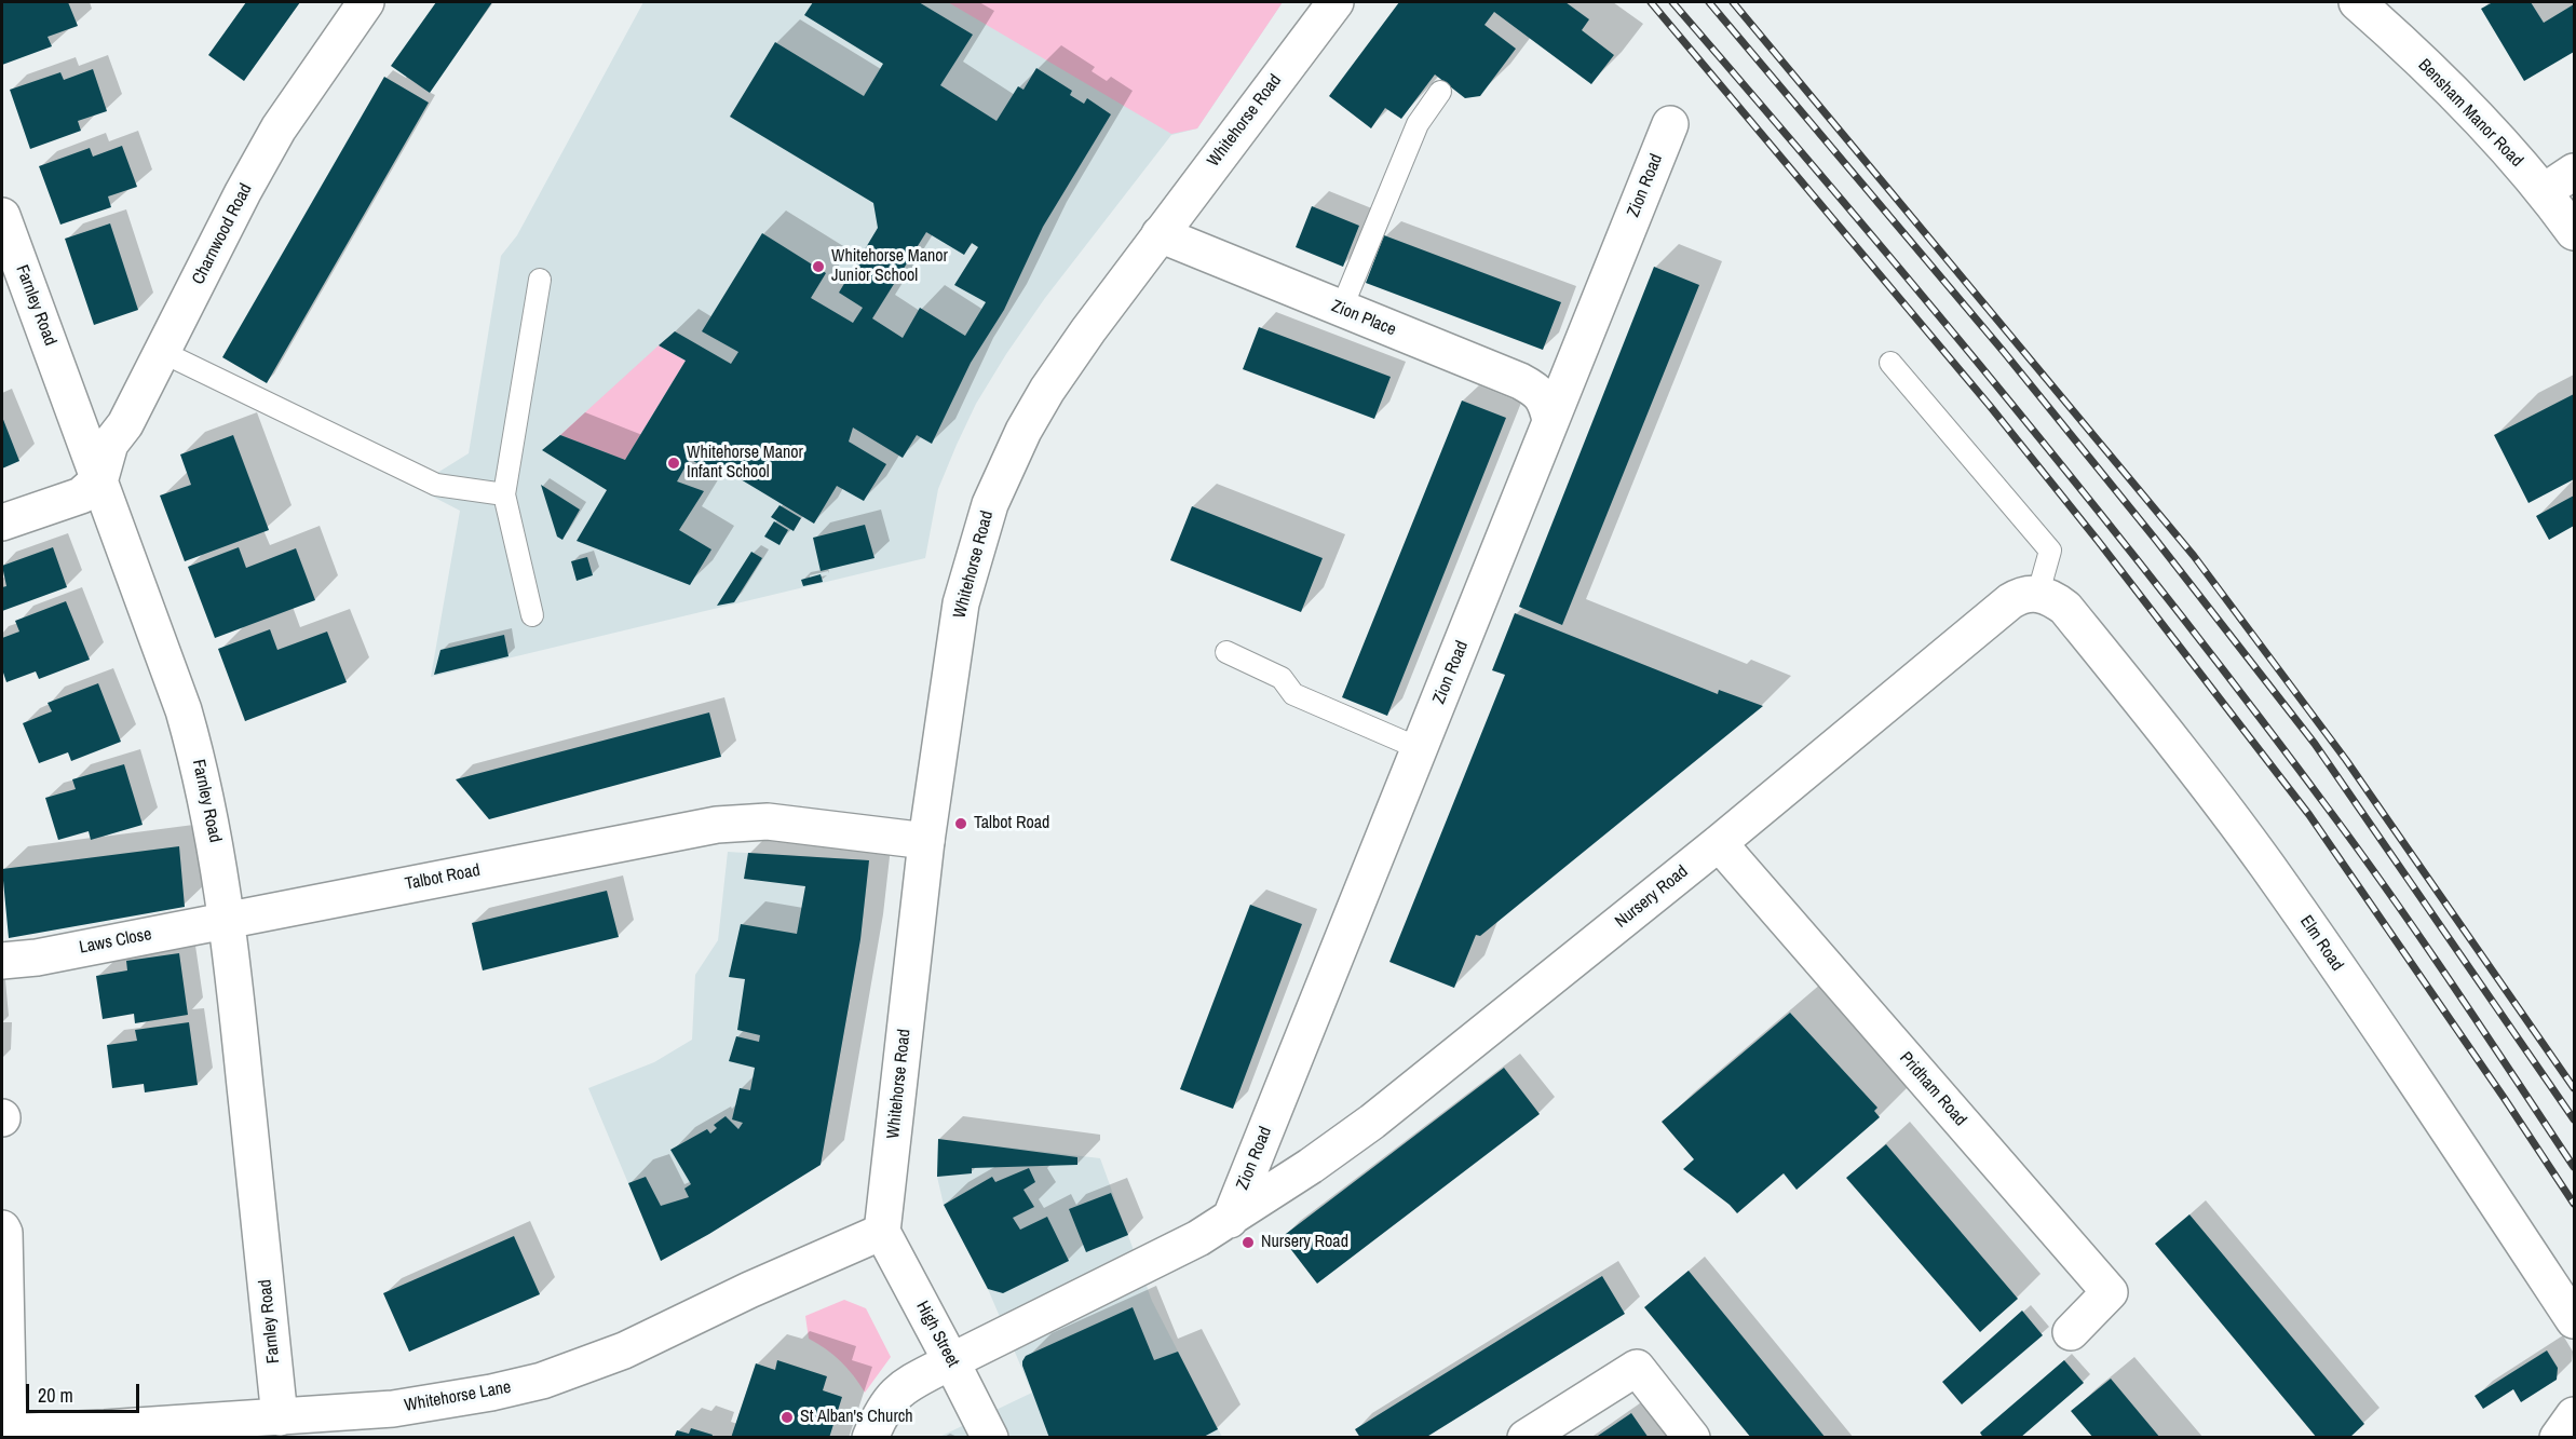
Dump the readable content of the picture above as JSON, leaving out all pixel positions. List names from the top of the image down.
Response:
{
  "streets": {
    "street": [
      "Bensham Manor Road",
      "Whitehorse Road",
      "Zion Road",
      "Charnwood Road",
      "Farnley Road",
      "Zion Place",
      "Talbot Road",
      "Nursery Road",
      "Laws Close",
      "Elm Road",
      "Pridham Road",
      "High Street",
      "Whitehorse Lane"
    ]
  },
  "crossings": [
    ["Whitehorse Road", "Zion Place"],
    ["Whitehorse Road", "Talbot Road"],
    ["Whitehorse Road", "High Street"],
    ["Whitehorse Road", "Whitehorse Lane"],
    ["Zion Road", "Zion Place"],
    ["Zion Road", "Nursery Road"],
    ["Charnwood Road", "Farnley Road"],
    ["Farnley Road", "Talbot Road"],
    ["Farnley Road", "Laws Close"],
    ["Farnley Road", "Whitehorse Lane"],
    ["Talbot Road", "Laws Close"],
    ["Nursery Road", "Elm Road"],
    ["Nursery Road", "Pridham Road"],
    ["Nursery Road", "High Street"],
    ["High Street", "Whitehorse Lane"]
  ],
  "places": [
    "Whitehorse Manor Junior School",
    "Whitehorse Manor Infant School",
    "Talbot Road",
    "Nursery Road",
    "St Alban's Church"
  ],
  "scale_bar": "20 m"
}
